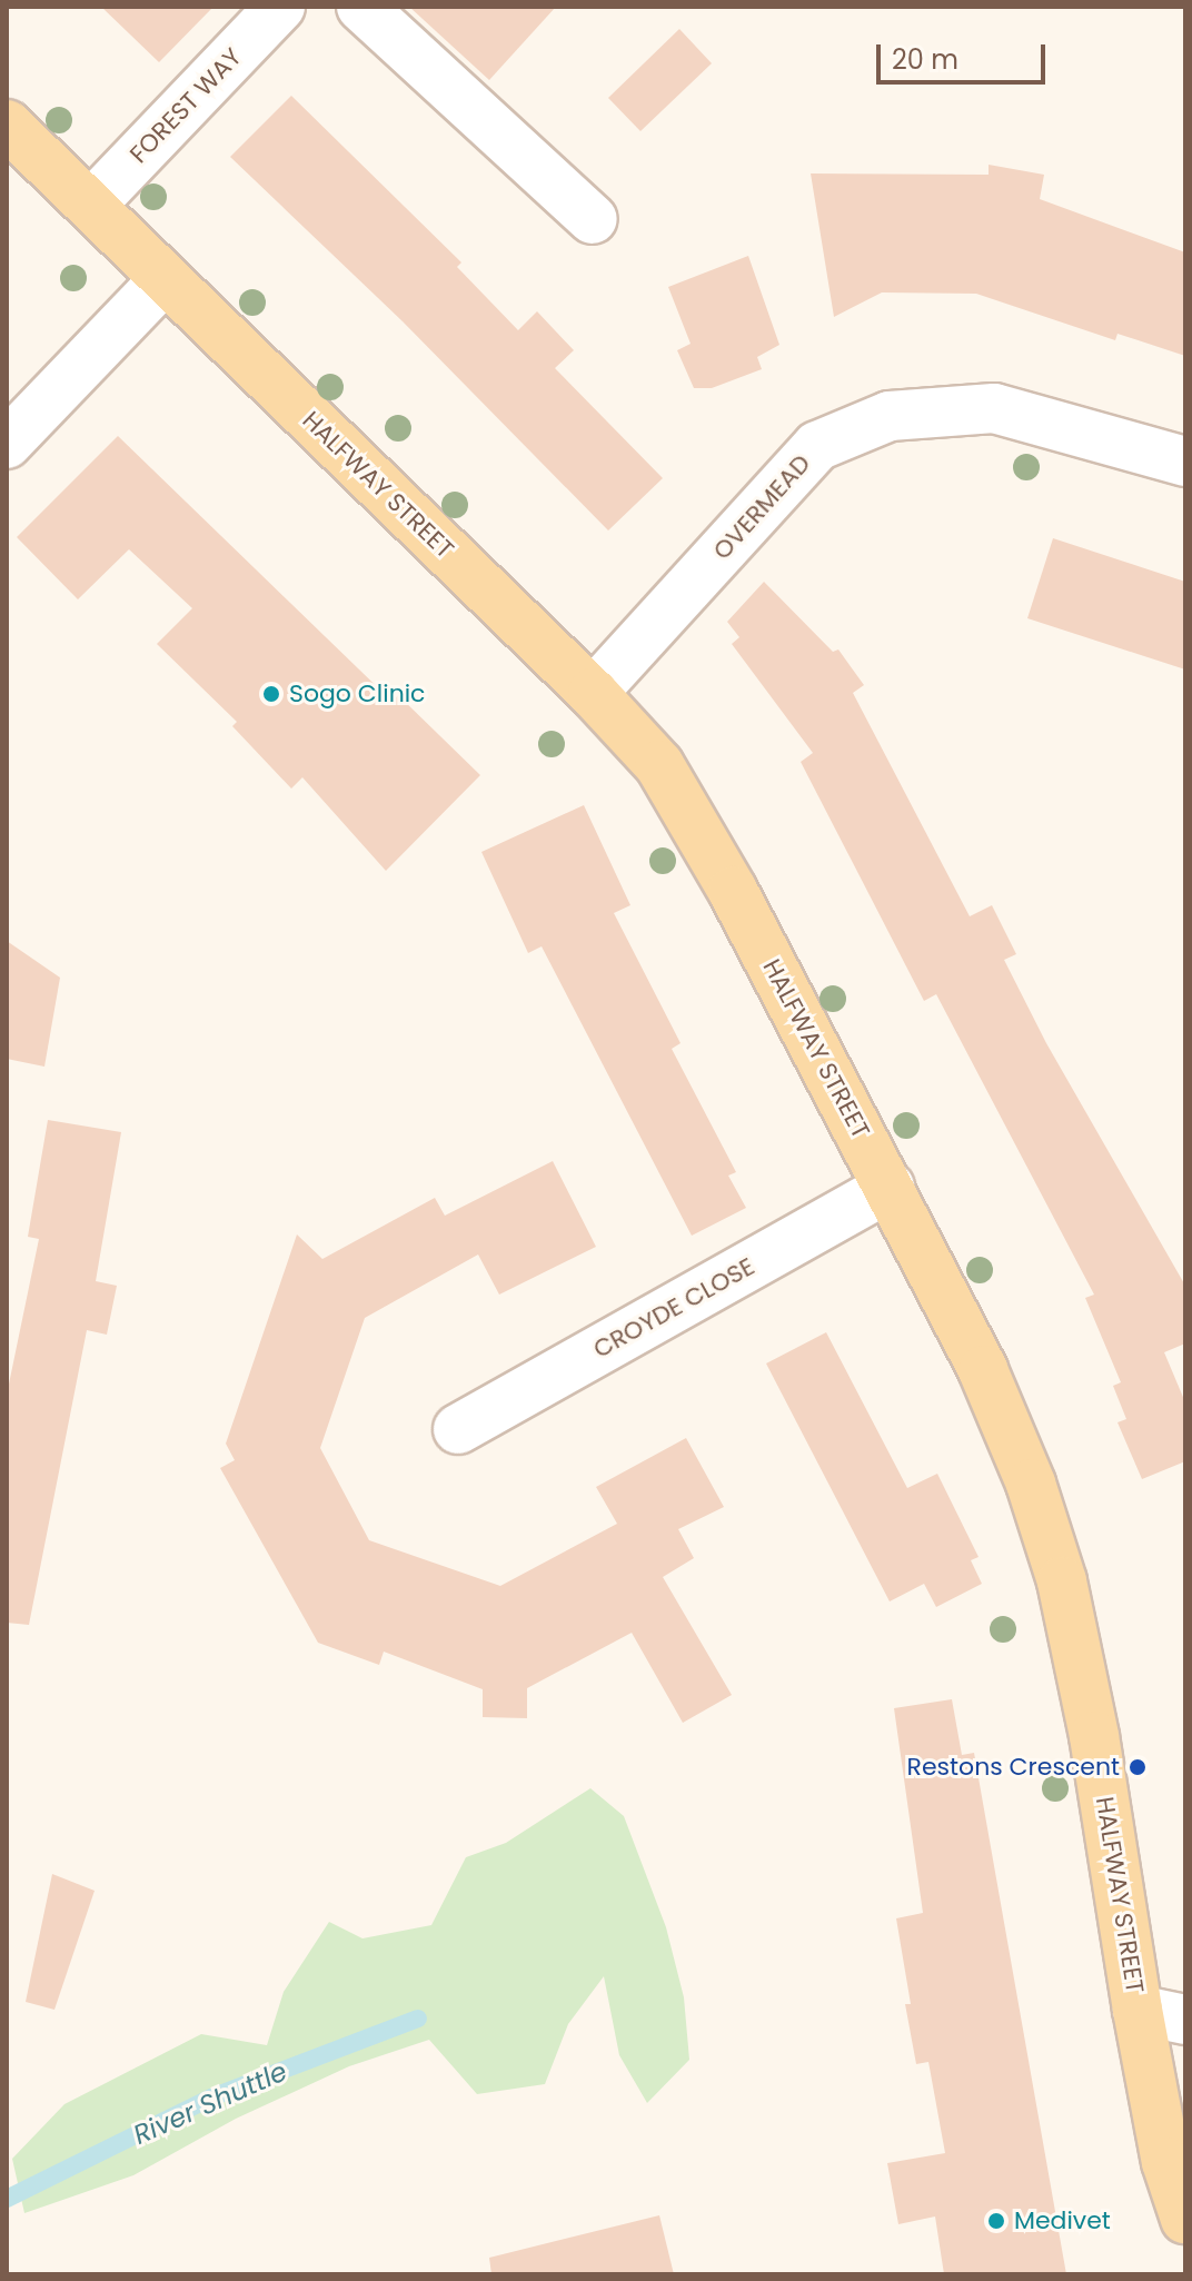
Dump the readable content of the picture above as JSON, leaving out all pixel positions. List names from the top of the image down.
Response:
{
  "streets": {
    "main road": ["HALFWAY STREET"],
    "street": ["FOREST WAY", "OVERMEAD", "CROYDE CLOSE"]
  },
  "crossings": [
    ["FOREST WAY", "HALFWAY STREET"],
    ["HALFWAY STREET", "OVERMEAD"],
    ["HALFWAY STREET", "CROYDE CLOSE"]
  ],
  "water": ["River Shuttle"],
  "places": ["Sogo Clinic", "Restons Crescent", "Medivet"],
  "scale_bar": "20 m"
}
